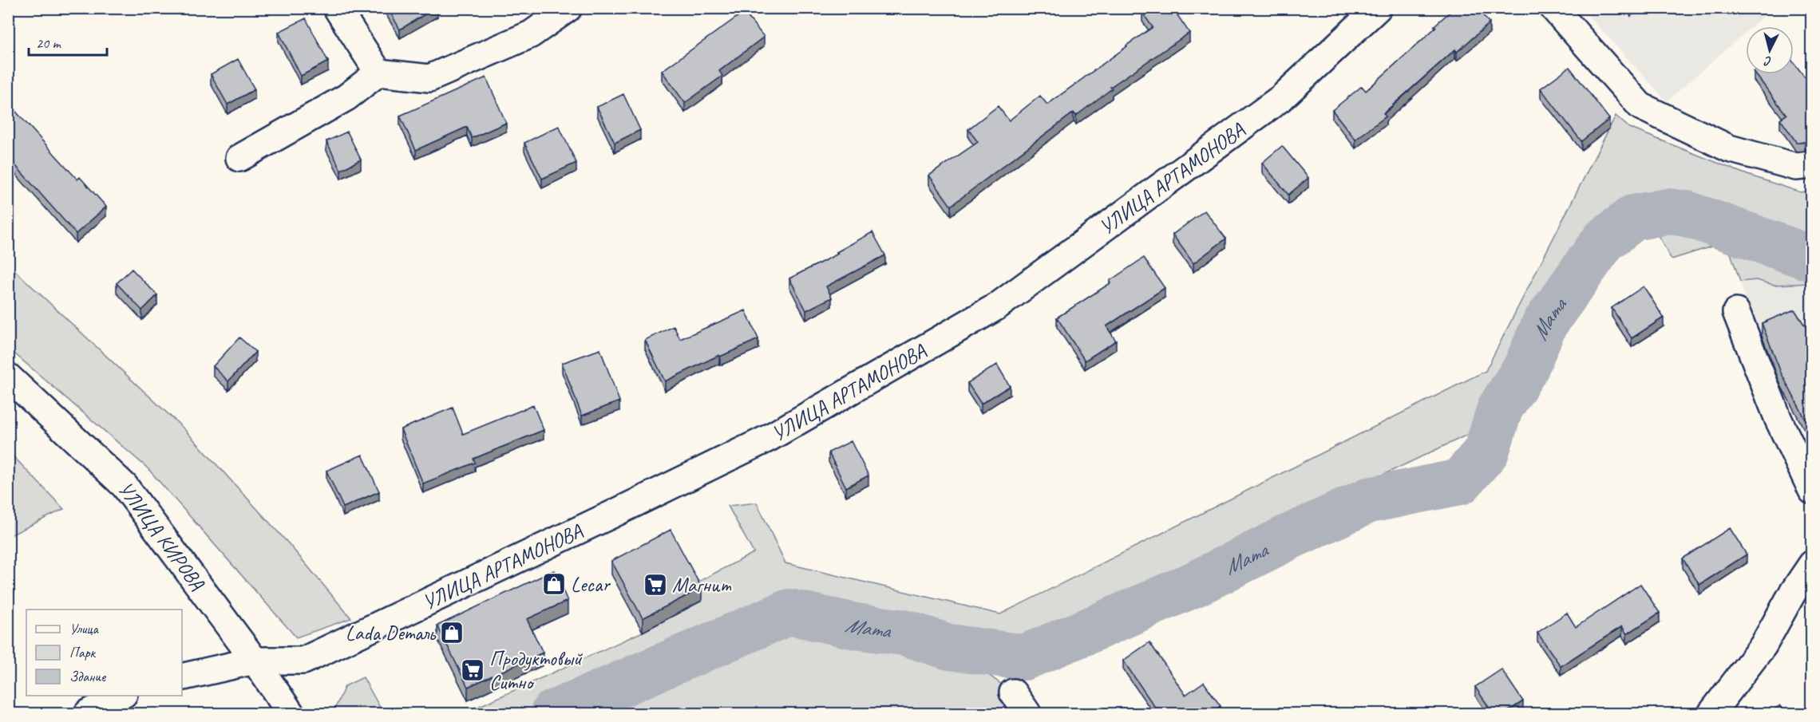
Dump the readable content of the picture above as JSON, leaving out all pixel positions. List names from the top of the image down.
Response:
{
  "streets": {
    "street": ["УЛИЦА АРТАМОНОВА", "УЛИЦА КИРОВА"]
  },
  "crossings": [
    ["УЛИЦА АРТАМОНОВА", "УЛИЦА КИРОВА"]
  ],
  "water": ["Мата"],
  "places": {
    "shop": ["Lecar", "Lada Dеталь"],
    "supermarket": ["Магнит", "Продуктовый Ситно"]
  },
  "legend": ["Улица", "Парк", "Здание"],
  "scale_bar": "20 m",
  "north": "bottom"
}
